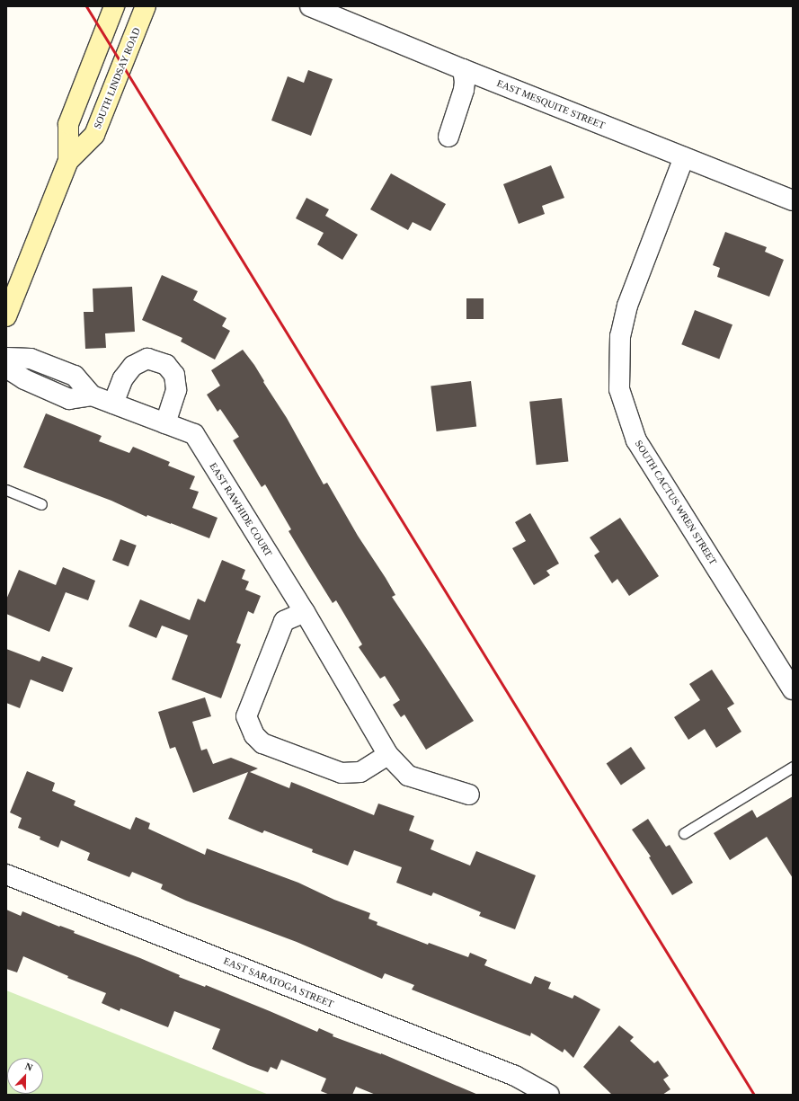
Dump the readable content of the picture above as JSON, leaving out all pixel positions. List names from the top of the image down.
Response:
{
  "streets": {
    "main road": ["SOUTH LINDSAY ROAD"],
    "street": [
      "EAST MESQUITE STREET",
      "SOUTH CACTUS WREN STREET",
      "EAST RAWHIDE COURT",
      "EAST SARATOGA STREET"
    ]
  },
  "crossings": [
    ["EAST MESQUITE STREET", "SOUTH CACTUS WREN STREET"]
  ],
  "north": "top"
}
